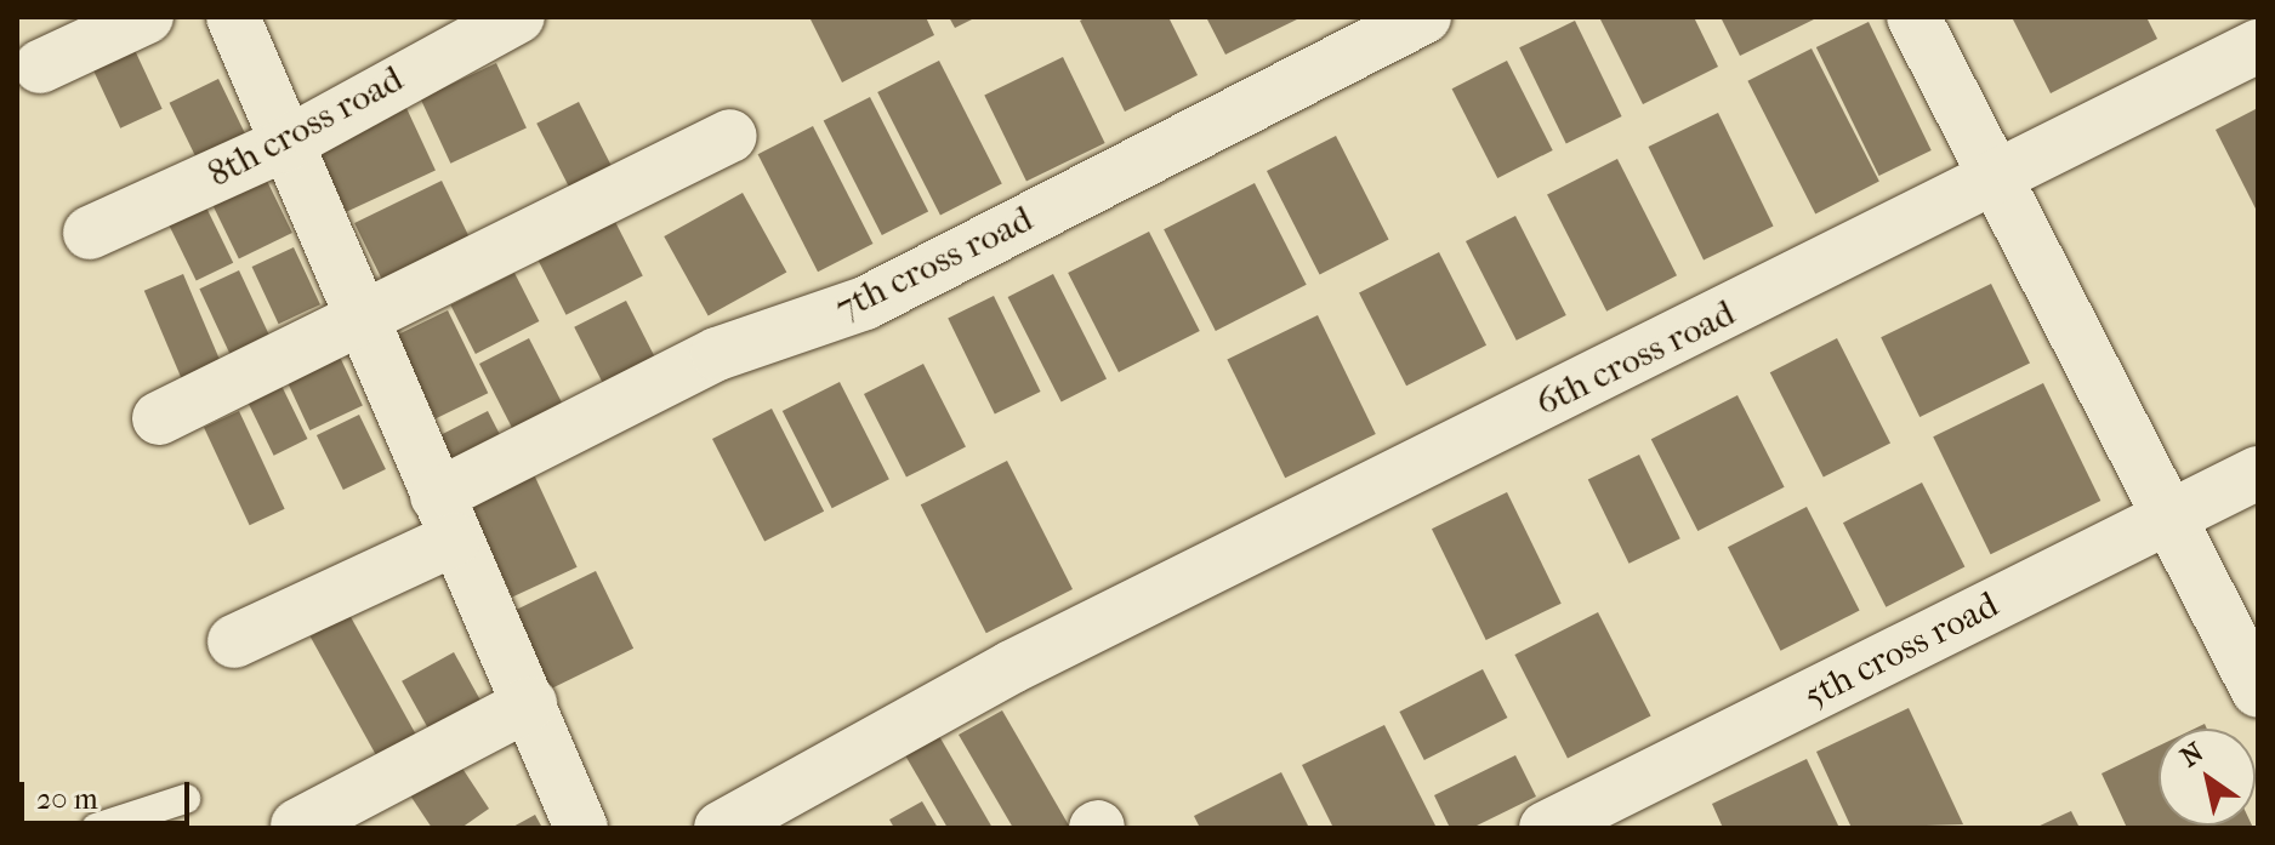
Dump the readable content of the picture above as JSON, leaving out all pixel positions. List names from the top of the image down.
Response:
{
  "streets": {
    "street": [
      "8th cross road",
      "7th cross road",
      "6th cross road",
      "5th cross road"
    ]
  },
  "scale_bar": "20 m",
  "north": "top left"
}
